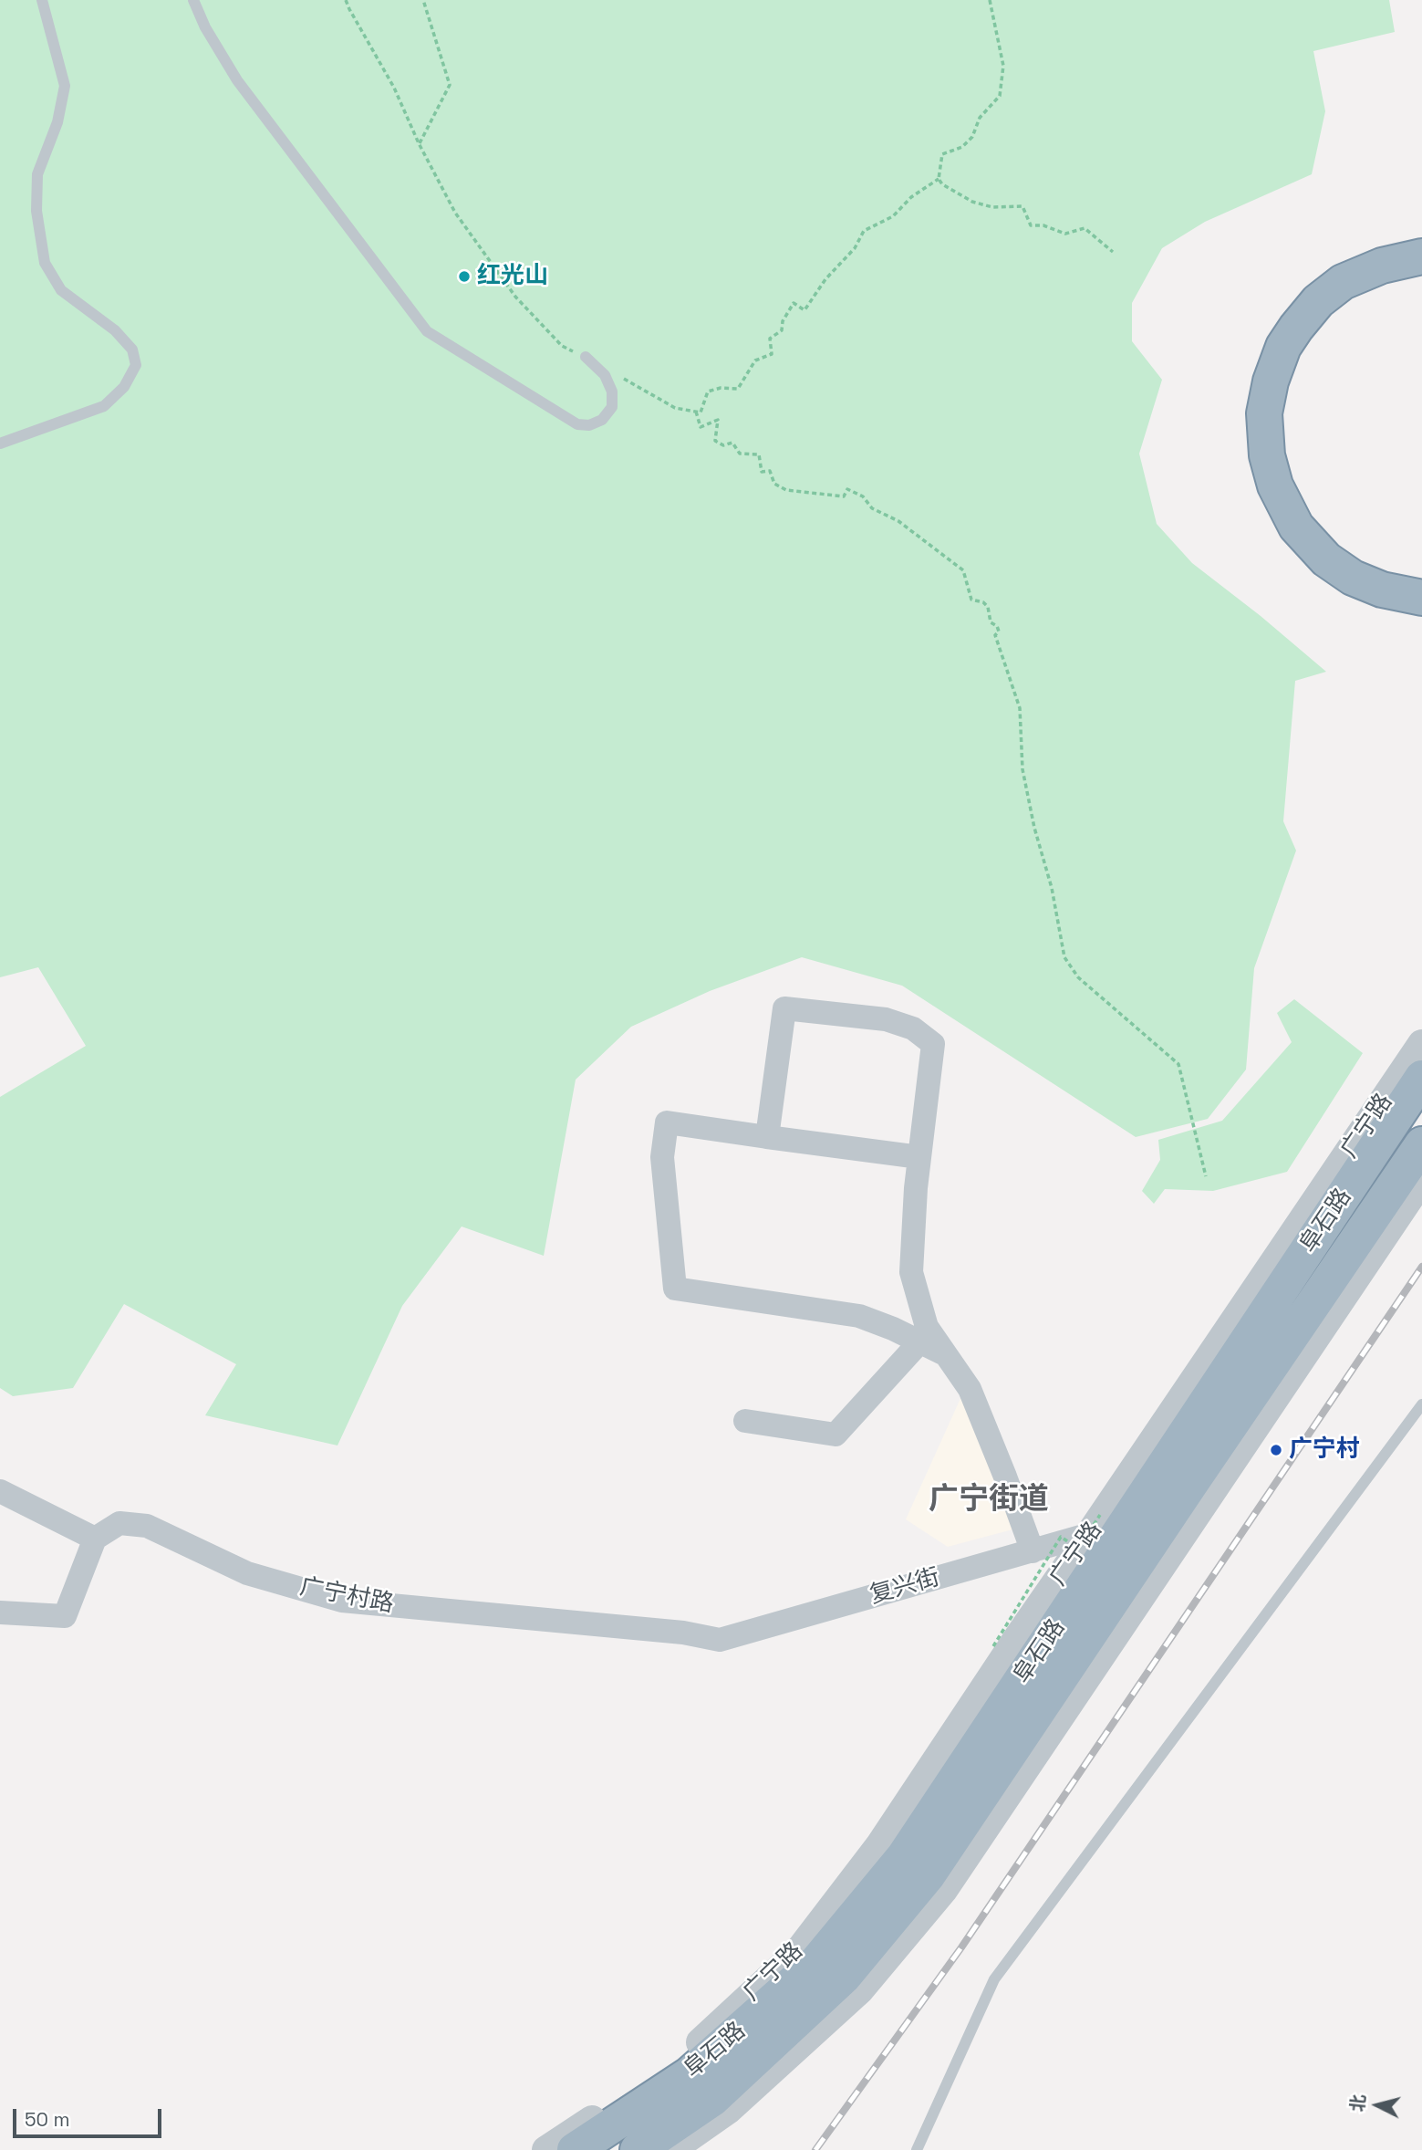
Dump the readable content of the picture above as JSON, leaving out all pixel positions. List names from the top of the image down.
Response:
{
  "streets": {
    "highway": ["阜石路"],
    "street": ["广宁路", "复兴街", "广宁村路"]
  },
  "crossings": [
    ["广宁路", "复兴街"],
    ["复兴街", "广宁村路"]
  ],
  "districts": ["广宁街道"],
  "places": ["红光山", "广宁村"],
  "scale_bar": "50 m",
  "north": "left"
}
